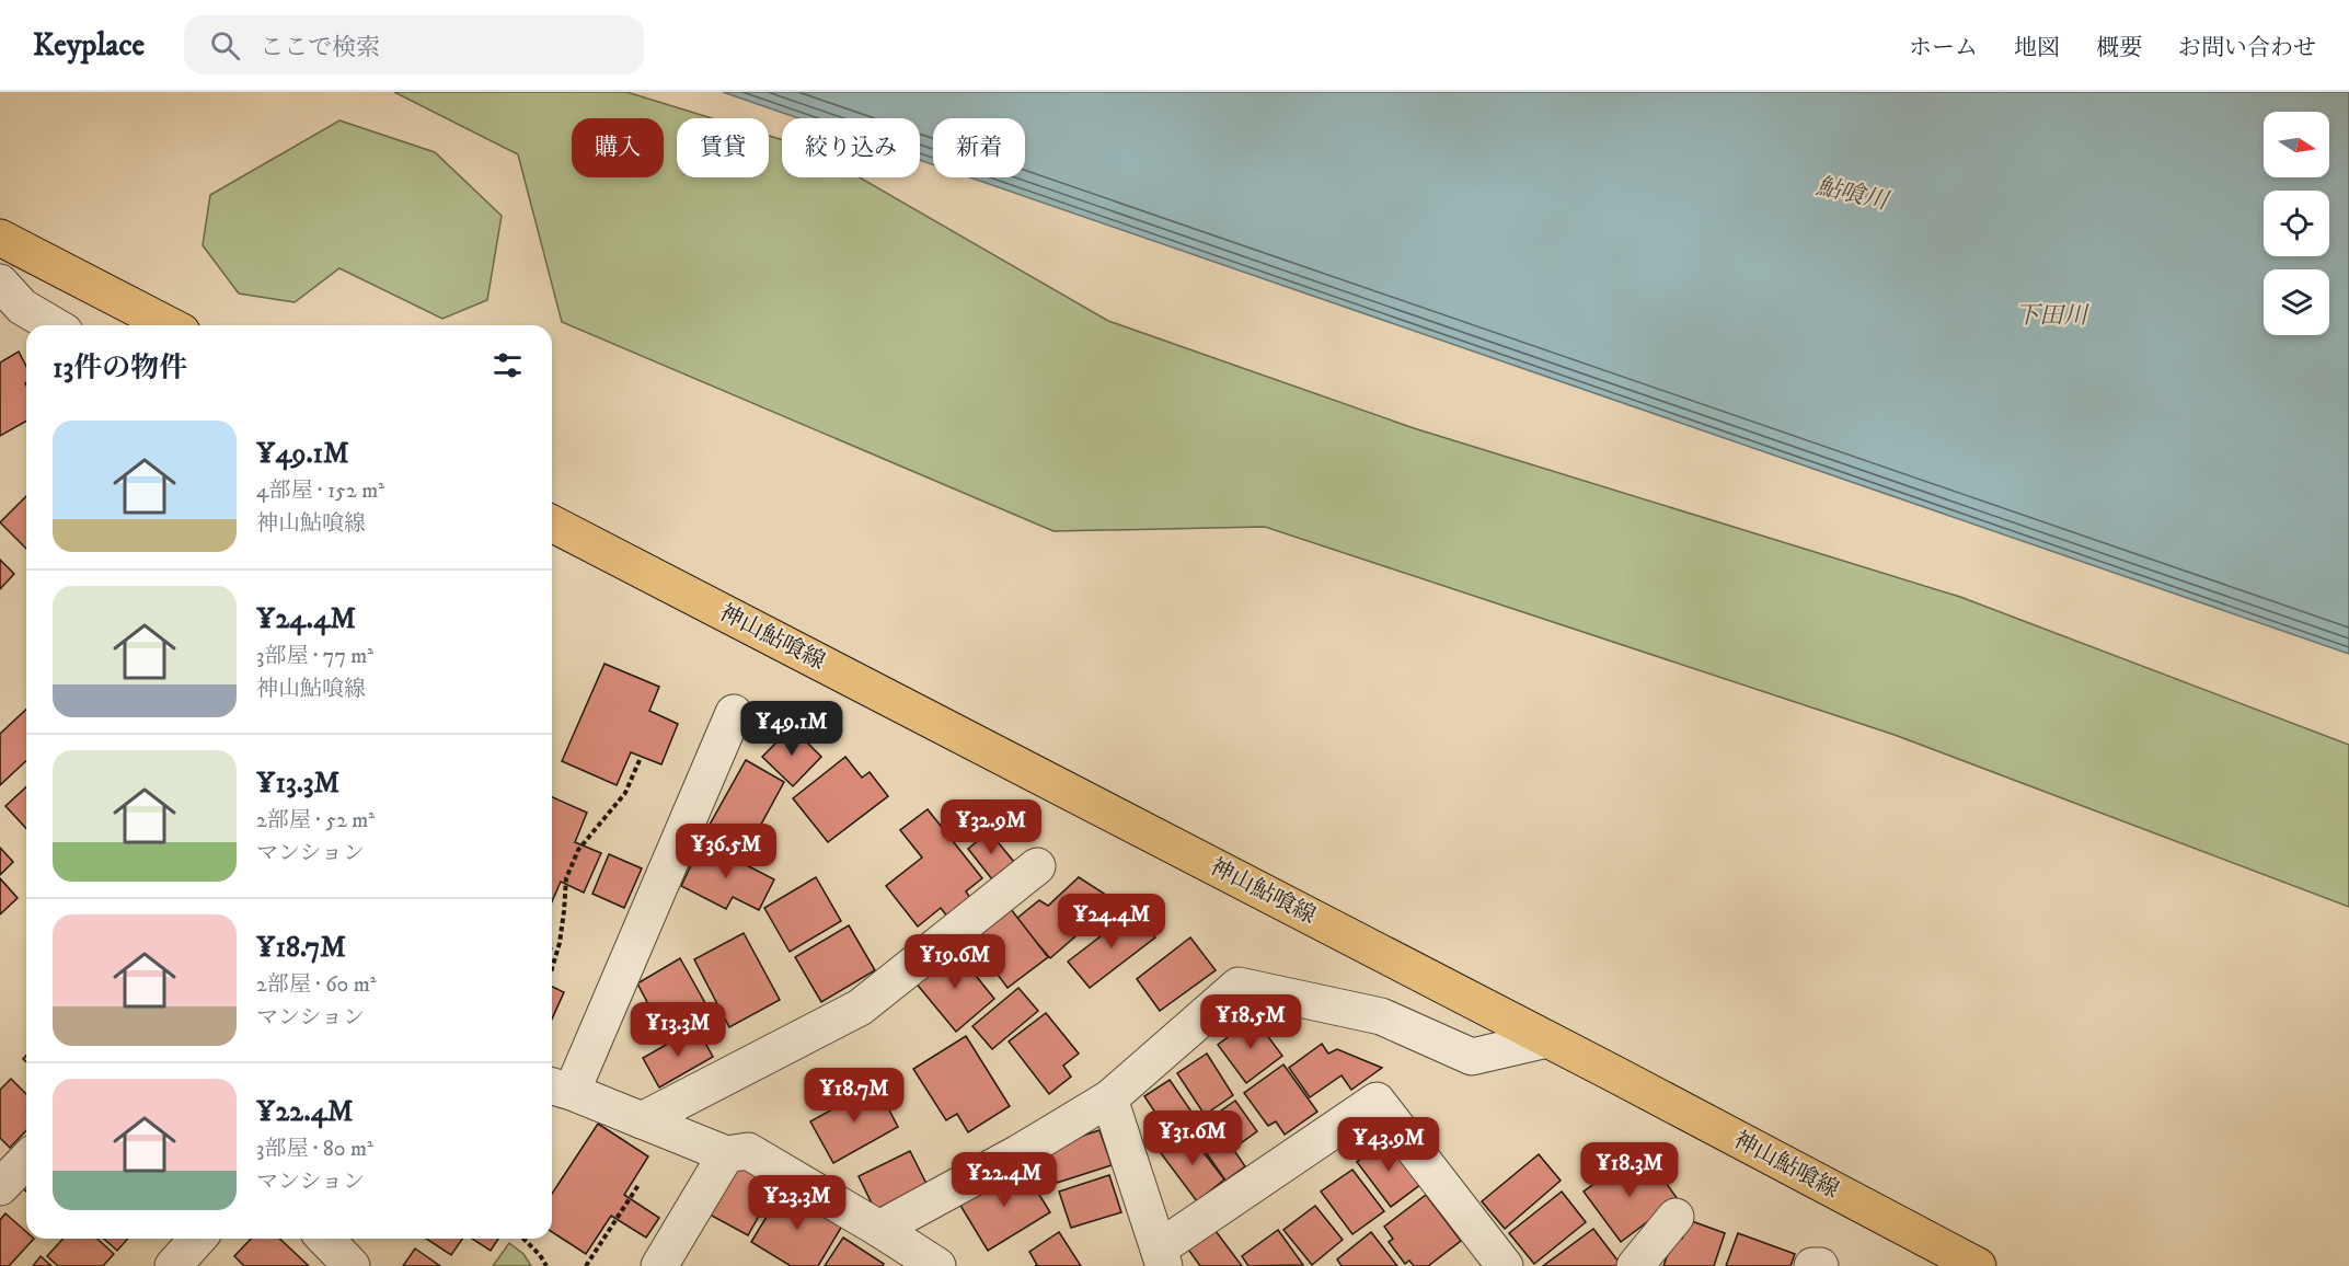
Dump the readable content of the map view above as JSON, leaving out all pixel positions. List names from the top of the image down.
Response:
{
  "streets": {
    "main road": ["神山鮎喰線"]
  },
  "water": ["鮎喰川", "下田川"],
  "north": "right",
  "page": {
    "header": "Keyplace",
    "search": "ここで検索",
    "nav": [
      "ホーム",
      "地図",
      "概要",
      "お問い合わせ"
    ],
    "chip": [
      "購入",
      "賃貸",
      "絞り込み",
      "新着"
    ],
    "heading": "13件の物件",
    "list": [
      {
        "name": "¥49.1M",
        "note": "4部屋 · 152 m² · 神山鮎喰線"
      },
      {
        "name": "¥24.4M",
        "note": "3部屋 · 77 m² · 神山鮎喰線"
      },
      {
        "name": "¥13.3M",
        "note": "2部屋 · 52 m² · マンション"
      },
      {
        "name": "¥18.7M",
        "note": "2部屋 · 60 m² · マンション"
      },
      {
        "name": "¥22.4M",
        "note": "3部屋 · 80 m² · マンション"
      }
    ],
    "price": [
      "¥49.1M",
      "¥32.9M",
      "¥36.5M",
      "¥24.4M",
      "¥19.6M",
      "¥18.5M",
      "¥13.3M",
      "¥18.7M",
      "¥31.6M",
      "¥43.9M",
      "¥18.3M",
      "¥22.4M",
      "¥23.3M"
    ]
  }
}
